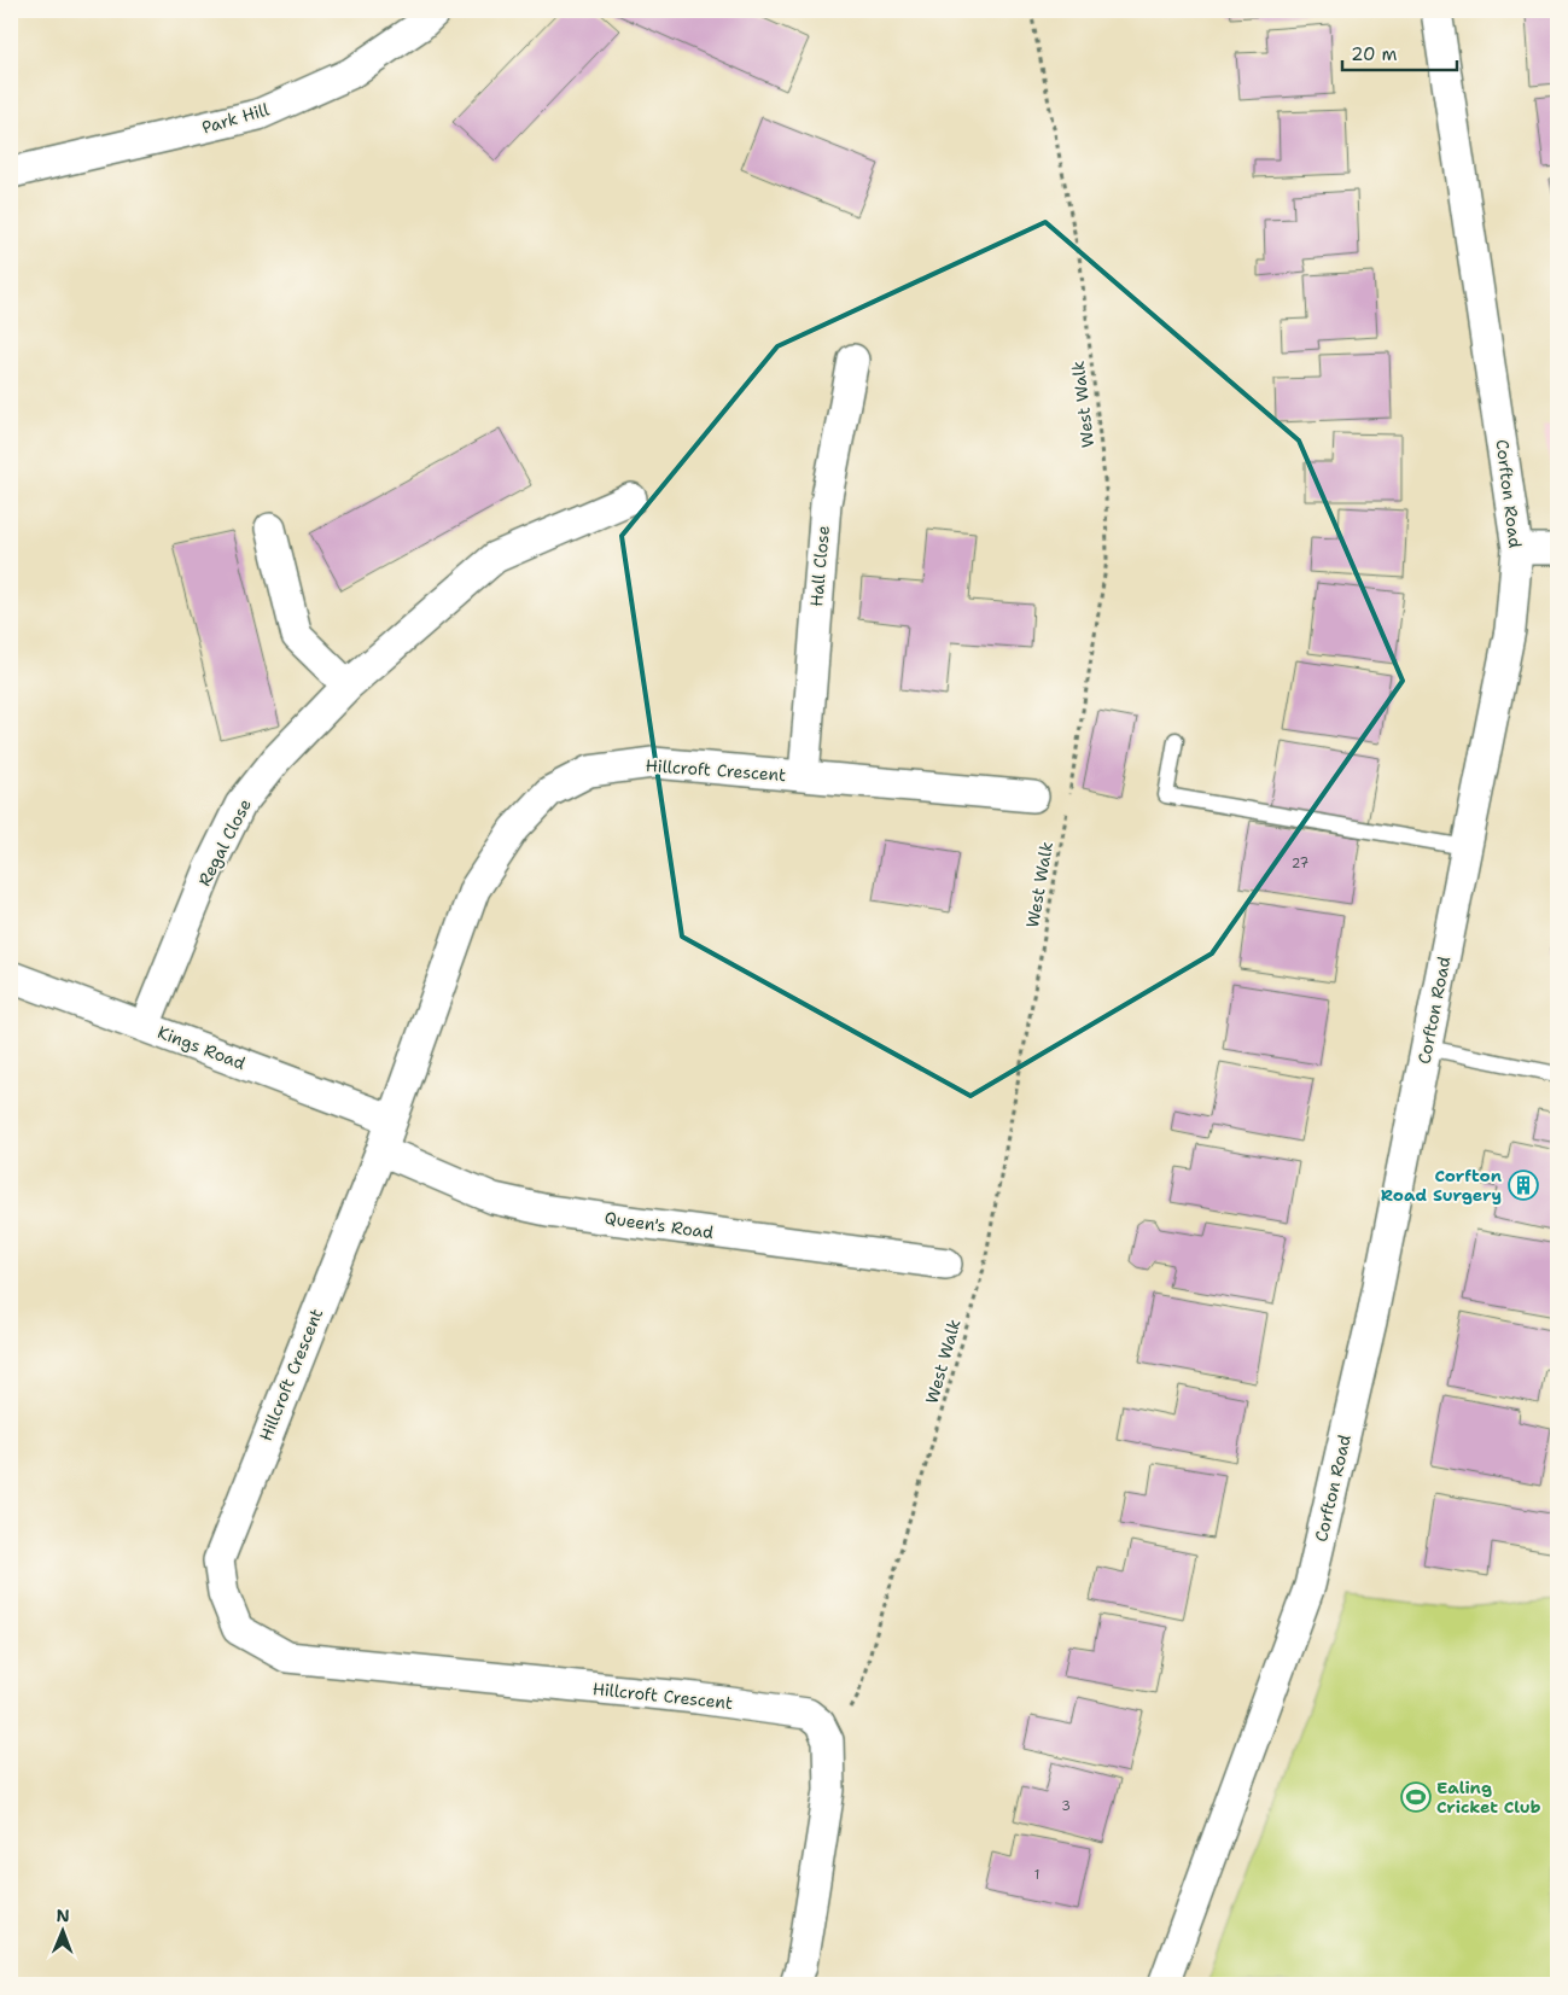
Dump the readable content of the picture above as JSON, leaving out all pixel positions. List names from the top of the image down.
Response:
{
  "streets": {
    "street": [
      "Park Hill",
      "Corfton Road",
      "Hall Close",
      "Hillcroft Crescent",
      "Regal Close",
      "Kings Road",
      "Queen's Road"
    ],
    "path": ["West Walk"]
  },
  "crossings": [
    ["West Walk", "Hillcroft Crescent"],
    ["Hall Close", "Hillcroft Crescent"],
    ["Hillcroft Crescent", "Kings Road"],
    ["Hillcroft Crescent", "Queen's Road"],
    ["Regal Close", "Kings Road"]
  ],
  "places": {
    "building": ["Corfton Road Surgery"],
    "sports": ["Ealing Cricket Club"]
  },
  "house_numbers": ["27", "3", "1"],
  "scale_bar": "20 m",
  "north": "top"
}
